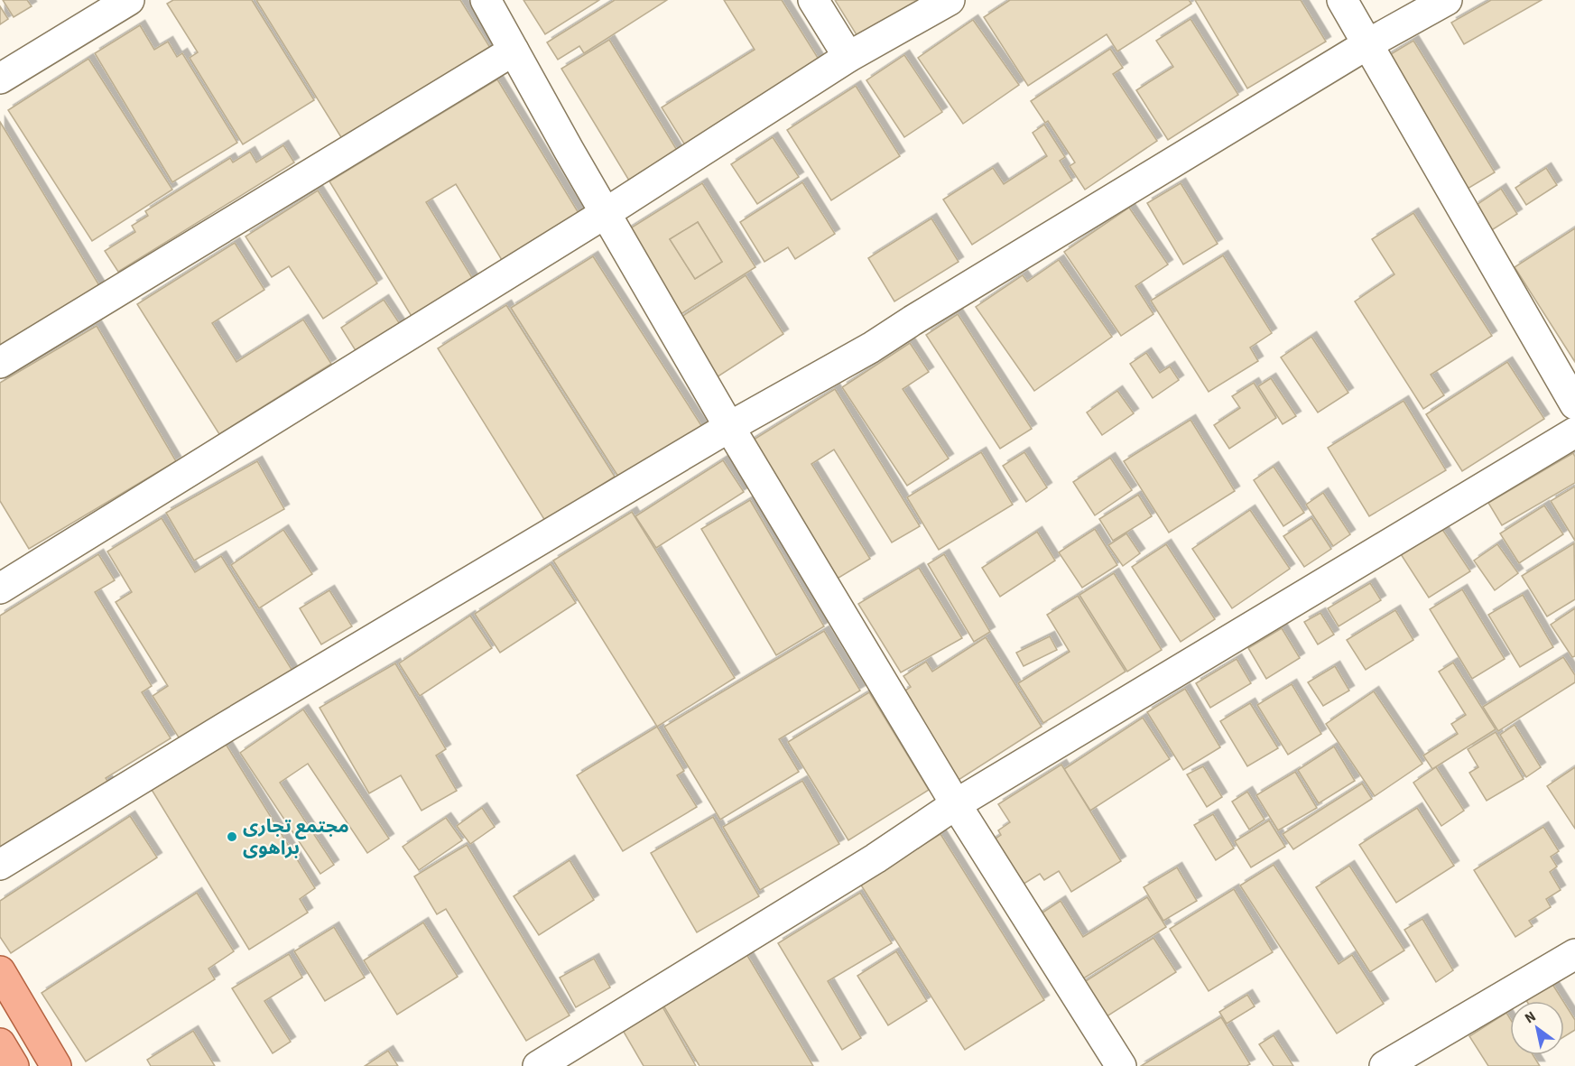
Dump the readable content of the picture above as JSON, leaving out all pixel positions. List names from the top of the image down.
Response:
{
  "places": ["مجتمع تجاری براهوی"],
  "north": "top left"
}
